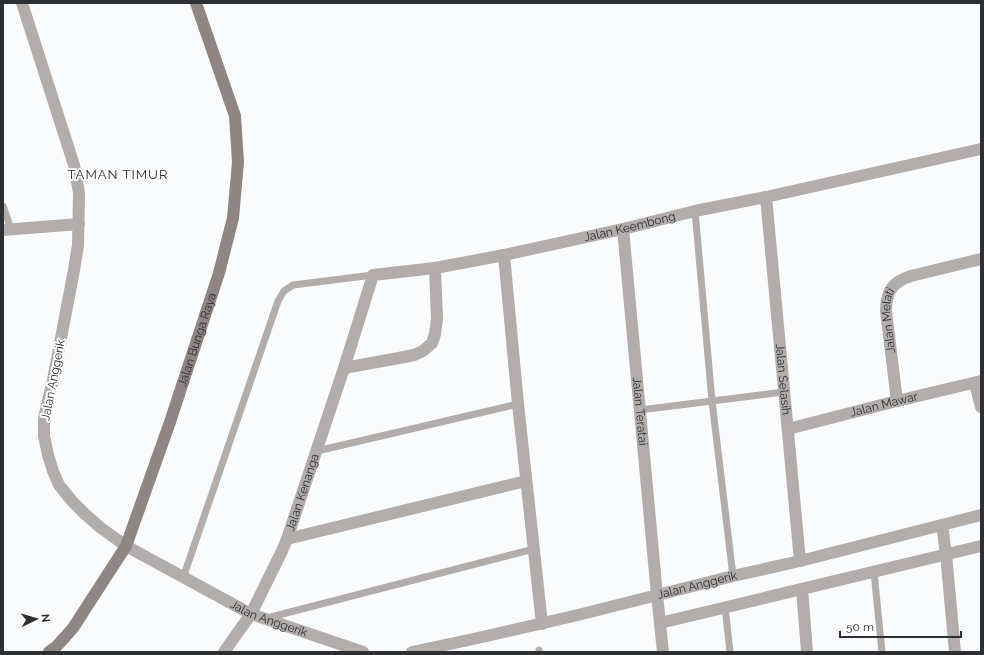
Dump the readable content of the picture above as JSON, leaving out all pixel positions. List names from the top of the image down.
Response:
{
  "streets": {
    "street": [
      "Jalan Keembong",
      "Jalan Melati",
      "Jalan Bunga Raya",
      "Jalan Selasih",
      "Jalan Anggerik",
      "Jalan Mawar",
      "Jalan Teratai",
      "Jalan Kenanga"
    ]
  },
  "crossings": [
    ["Jalan Keembong", "Jalan Selasih"],
    ["Jalan Keembong", "Jalan Teratai"],
    ["Jalan Melati", "Jalan Mawar"],
    ["Jalan Bunga Raya", "Jalan Anggerik"],
    ["Jalan Selasih", "Jalan Anggerik"],
    ["Jalan Selasih", "Jalan Mawar"],
    ["Jalan Anggerik", "Jalan Teratai"],
    ["Jalan Anggerik", "Jalan Kenanga"]
  ],
  "districts": ["TAMAN TIMUR"],
  "scale_bar": "50 m",
  "north": "right"
}
